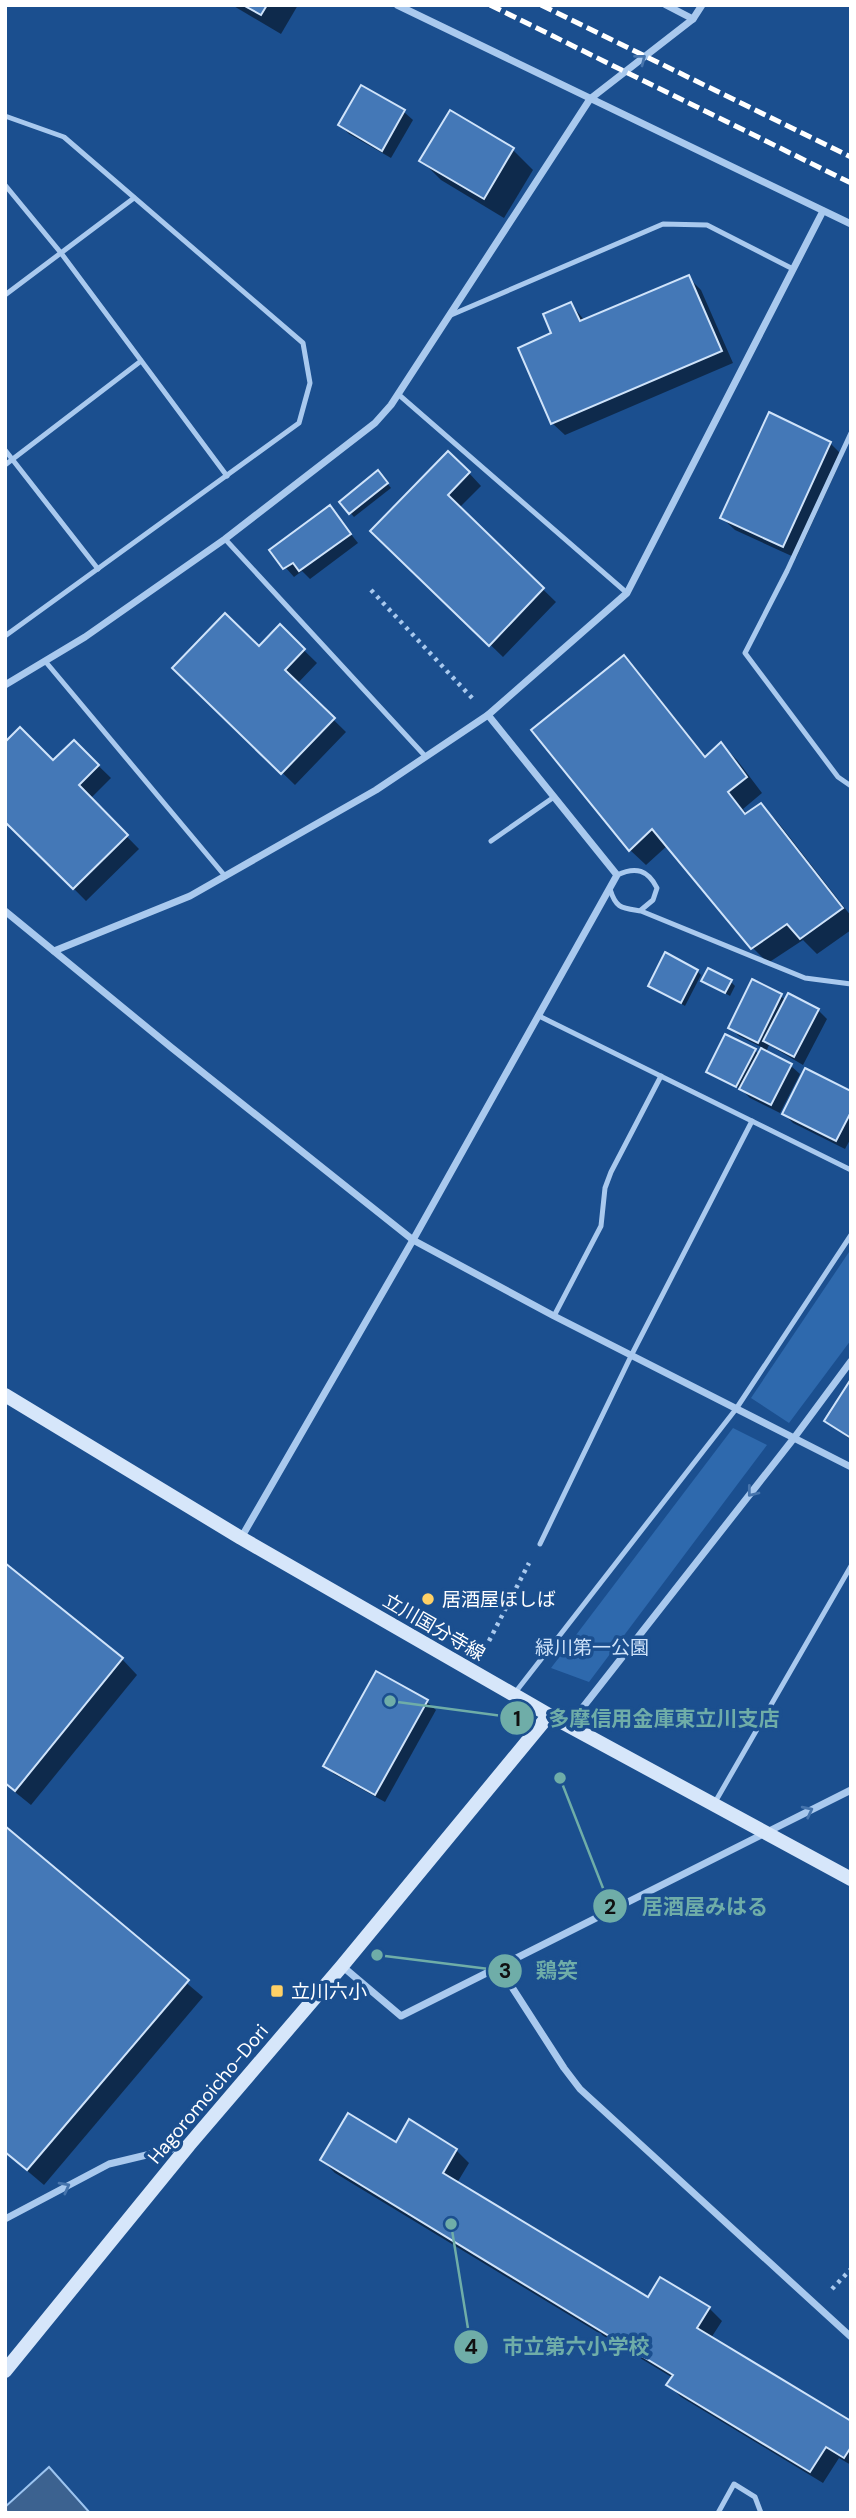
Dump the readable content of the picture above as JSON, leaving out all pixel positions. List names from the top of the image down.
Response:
{
  "streets": {
    "main road": ["立川国分寺線", "Hagoromoicho-Dori"]
  },
  "crossings": [
    ["立川国分寺線", "Hagoromoicho-Dori"]
  ],
  "parks": ["緑川第一公園"],
  "places": {
    "other": [
      "居酒屋ほしば",
      "多摩信用金庫東立川支店",
      "居酒屋みはる",
      "鶏笑",
      "市立第六小学校"
    ],
    "transit": ["立川六小"]
  }
}
